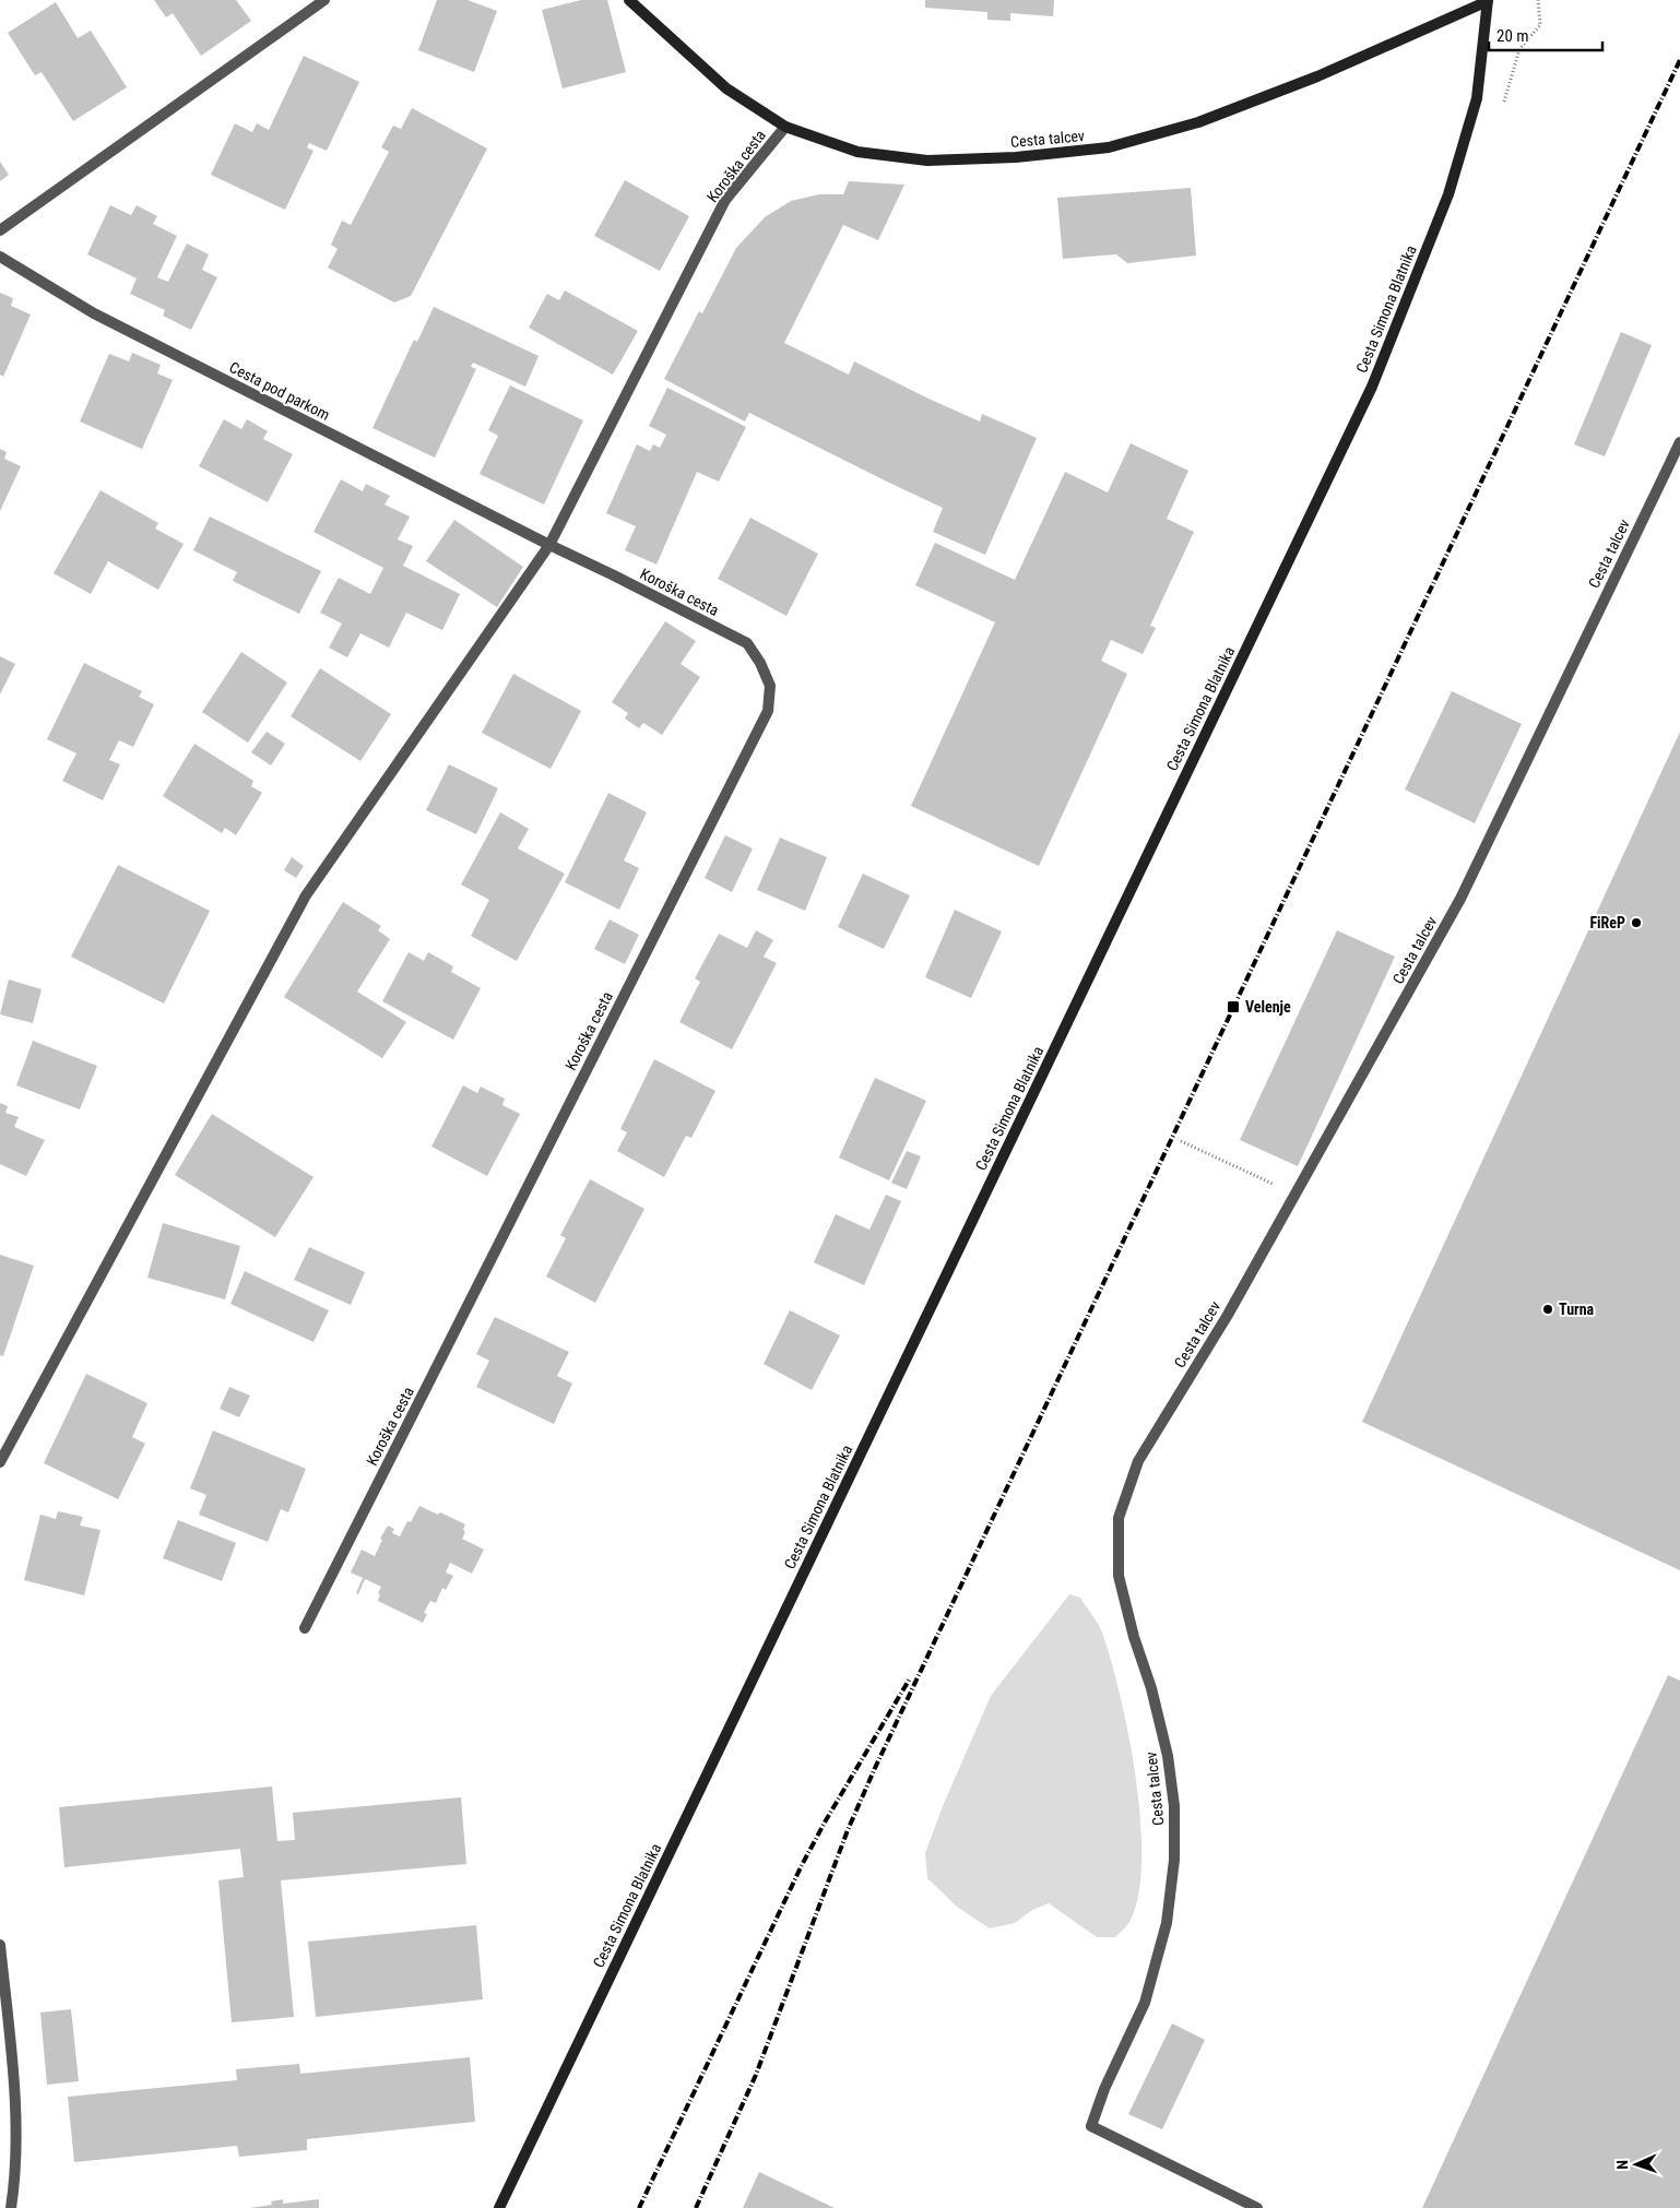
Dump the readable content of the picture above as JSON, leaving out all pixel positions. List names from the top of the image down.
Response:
{
  "streets": {
    "street": [
      "Cesta talcev",
      "Koroška cesta",
      "Cesta Simona Blatnika",
      "Cesta pod parkom"
    ]
  },
  "crossings": [
    ["Cesta talcev", "Koroška cesta"],
    ["Cesta talcev", "Cesta Simona Blatnika"],
    ["Koroška cesta", "Cesta pod parkom"]
  ],
  "places": {
    "other": ["FiReP", "Turna"],
    "transit": ["Velenje"]
  },
  "scale_bar": "20 m",
  "north": "left"
}
